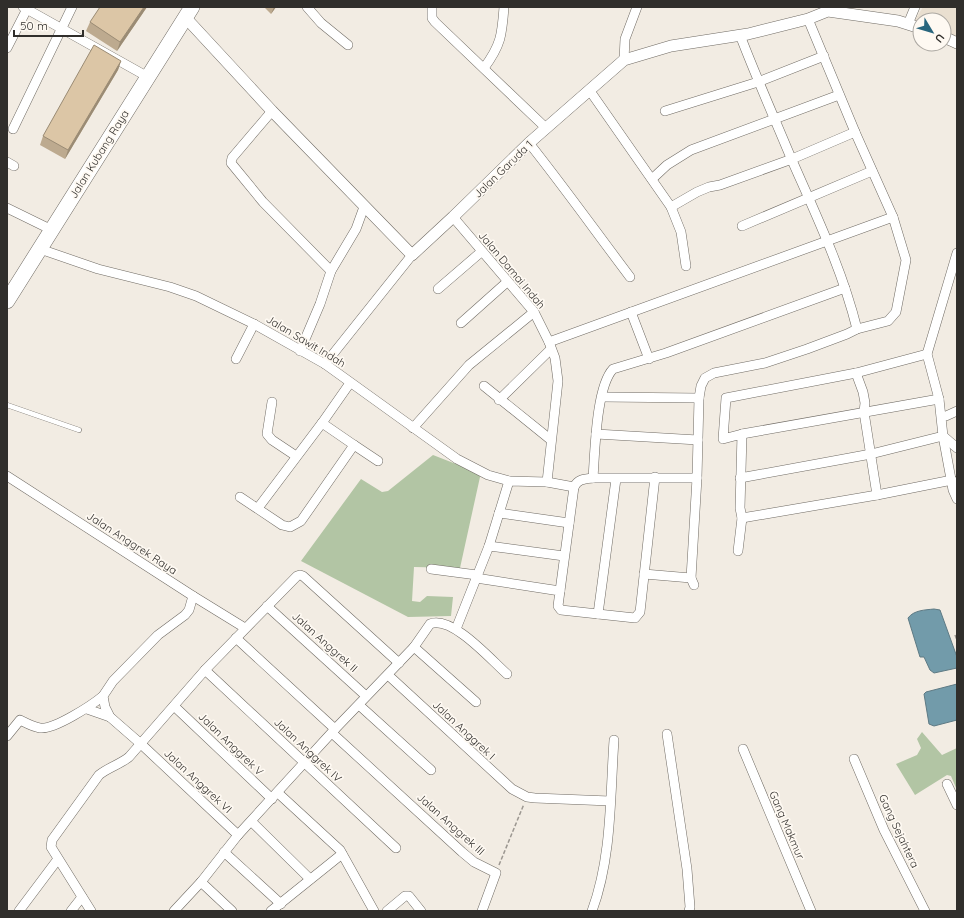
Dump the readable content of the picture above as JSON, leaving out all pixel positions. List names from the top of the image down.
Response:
{
  "streets": {
    "highway": ["Jalan Kubang Raya"],
    "street": [
      "Jalan Garuda 1",
      "Jalan Damai Indah",
      "Jalan Sawit Indah",
      "Jalan Anggrek Raya",
      "Jalan Anggrek II",
      "Jalan Anggrek I",
      "Jalan Anggrek V",
      "Jalan Anggrek IV",
      "Jalan Anggrek VI",
      "Jalan Anggrek III",
      "Gang Makmur",
      "Gang Sejahtera"
    ]
  },
  "crossings": [
    ["Jalan Kubang Raya", "Jalan Sawit Indah"],
    ["Jalan Garuda 1", "Jalan Damai Indah"],
    ["Jalan Damai Indah", "Jalan Sawit Indah"]
  ],
  "scale_bar": "50 m",
  "north": "bottom right"
}
